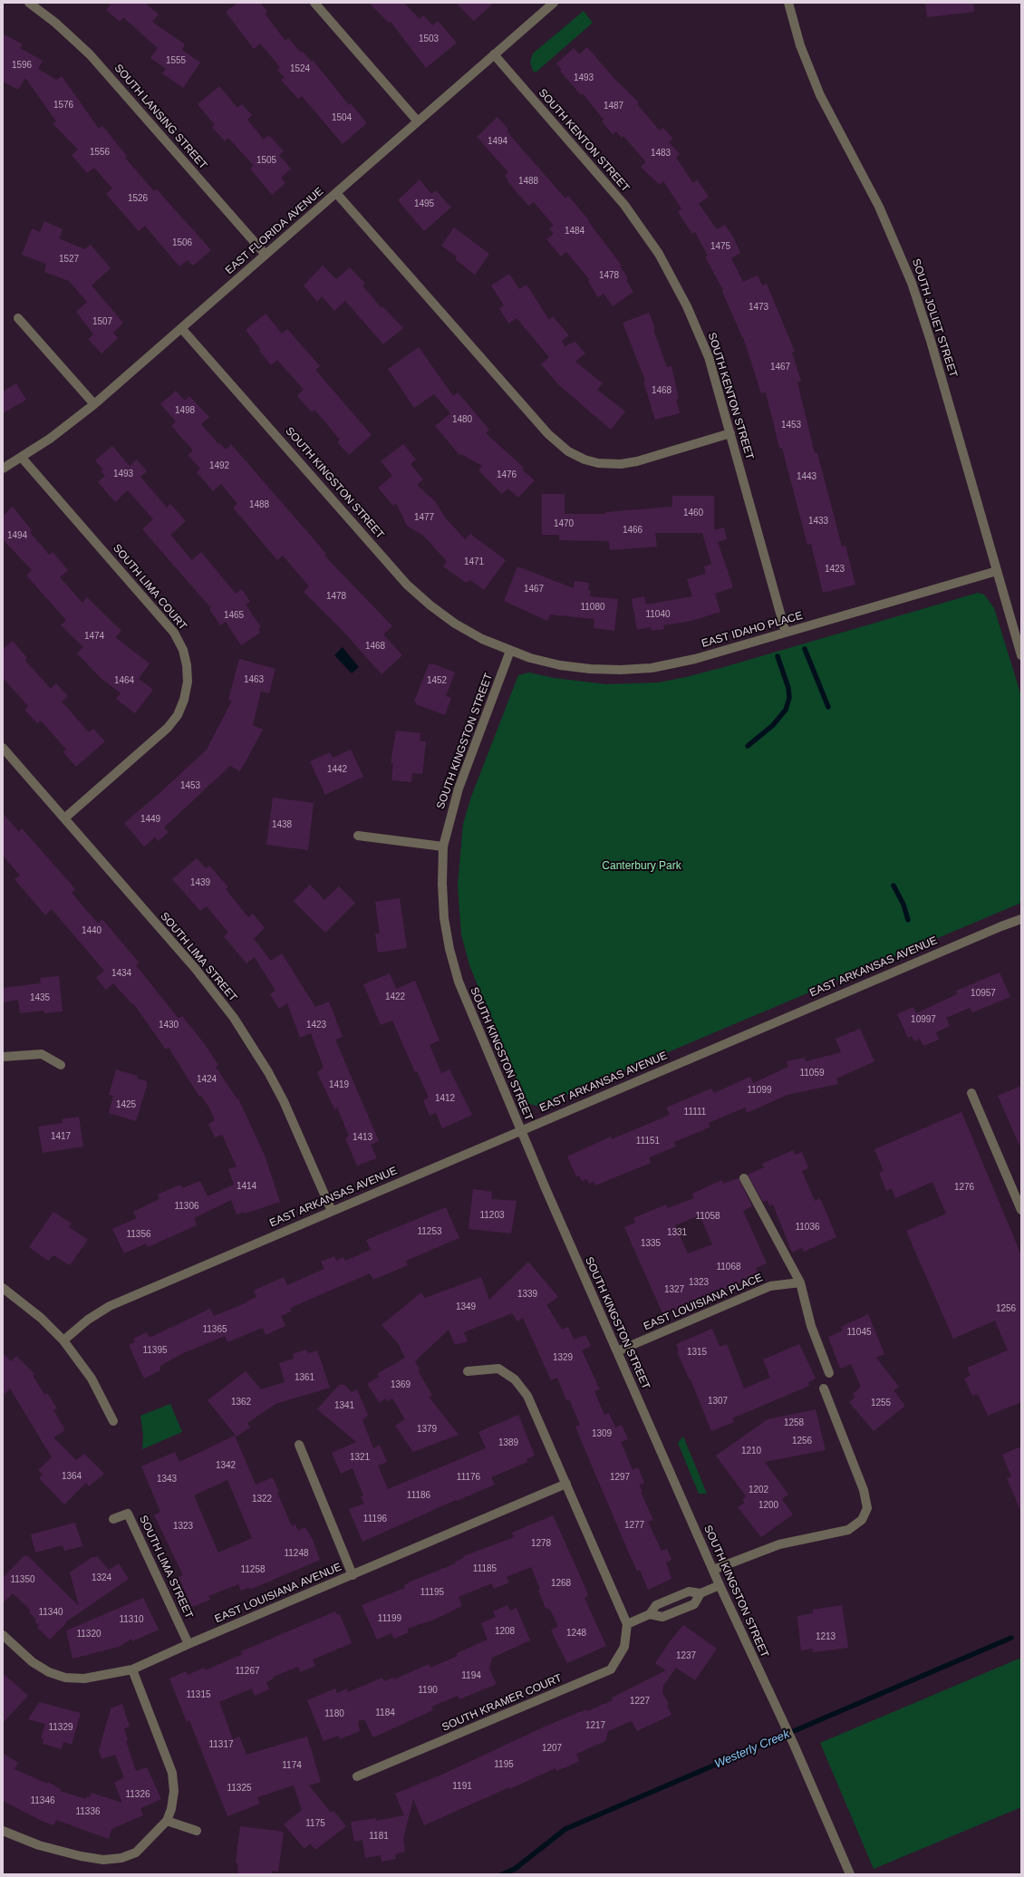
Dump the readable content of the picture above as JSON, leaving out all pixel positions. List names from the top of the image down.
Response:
{
  "streets": {
    "street": [
      "SOUTH LANSING STREET",
      "SOUTH KENTON STREET",
      "EAST FLORIDA AVENUE",
      "SOUTH JOLIET STREET",
      "SOUTH KINGSTON STREET",
      "SOUTH LIMA COURT",
      "EAST IDAHO PLACE",
      "SOUTH LIMA STREET",
      "EAST ARKANSAS AVENUE",
      "EAST LOUISIANA PLACE",
      "EAST LOUISIANA AVENUE",
      "SOUTH KRAMER COURT"
    ]
  },
  "crossings": [
    ["SOUTH LANSING STREET", "EAST FLORIDA AVENUE"],
    ["SOUTH KENTON STREET", "EAST FLORIDA AVENUE"],
    ["SOUTH KENTON STREET", "EAST IDAHO PLACE"],
    ["EAST FLORIDA AVENUE", "SOUTH KINGSTON STREET"],
    ["EAST FLORIDA AVENUE", "SOUTH LIMA COURT"],
    ["SOUTH JOLIET STREET", "EAST IDAHO PLACE"],
    ["SOUTH KINGSTON STREET", "EAST IDAHO PLACE"],
    ["SOUTH KINGSTON STREET", "EAST ARKANSAS AVENUE"],
    ["SOUTH KINGSTON STREET", "EAST LOUISIANA PLACE"],
    ["SOUTH LIMA COURT", "SOUTH LIMA STREET"],
    ["SOUTH LIMA STREET", "EAST ARKANSAS AVENUE"],
    ["SOUTH LIMA STREET", "EAST LOUISIANA AVENUE"],
    ["EAST LOUISIANA AVENUE", "SOUTH KRAMER COURT"]
  ],
  "water": ["Westerly Creek"],
  "parks": ["Canterbury Park"],
  "house_numbers": [
    "1503",
    "1555",
    "1596",
    "1524",
    "1493",
    "1576",
    "1487",
    "1504",
    "1494",
    "1556",
    "1483",
    "1505",
    "1488",
    "1526",
    "1495",
    "1484",
    "1506",
    "1475",
    "1527",
    "1478",
    "1473",
    "1507",
    "1467",
    "1468",
    "1498",
    "1480",
    "1453",
    "1492",
    "1493",
    "1476",
    "1443",
    "1488",
    "1460",
    "1477",
    "1433",
    "1470",
    "1466",
    "1494",
    "1471",
    "1423",
    "1467",
    "1478",
    "11080",
    "11040",
    "1465",
    "1474",
    "1468",
    "1463",
    "1464",
    "1452",
    "1442",
    "1453",
    "1449",
    "1438",
    "1439",
    "1440",
    "1434",
    "10957",
    "1422",
    "1435",
    "10997",
    "1430",
    "1423",
    "11059",
    "1424",
    "1419",
    "11099",
    "1412",
    "1425",
    "11111",
    "1417",
    "1413",
    "11151",
    "1414",
    "1276",
    "11306",
    "11203",
    "11058",
    "11036",
    "11253",
    "1331",
    "11356",
    "1335",
    "11068",
    "1323",
    "1327",
    "1339",
    "1349",
    "1256",
    "11365",
    "11045",
    "11395",
    "1315",
    "1329",
    "1361",
    "1369",
    "1307",
    "1362",
    "1255",
    "1341",
    "1258",
    "1379",
    "1309",
    "1256",
    "1389",
    "1210",
    "1321",
    "1342",
    "1364",
    "11176",
    "1297",
    "1343",
    "1202",
    "11186",
    "1322",
    "1200",
    "11196",
    "1277",
    "1323",
    "1278",
    "11248",
    "11185",
    "11258",
    "1324",
    "11350",
    "1268",
    "11195",
    "11340",
    "11199",
    "11310",
    "1208",
    "1248",
    "11320",
    "1213",
    "1237",
    "11267",
    "1194",
    "1190",
    "11315",
    "1227",
    "1184",
    "1180",
    "1217",
    "11329",
    "11317",
    "1207",
    "1195",
    "1174",
    "1191",
    "11325",
    "11326",
    "11346",
    "11336",
    "1175",
    "1181"
  ]
}
